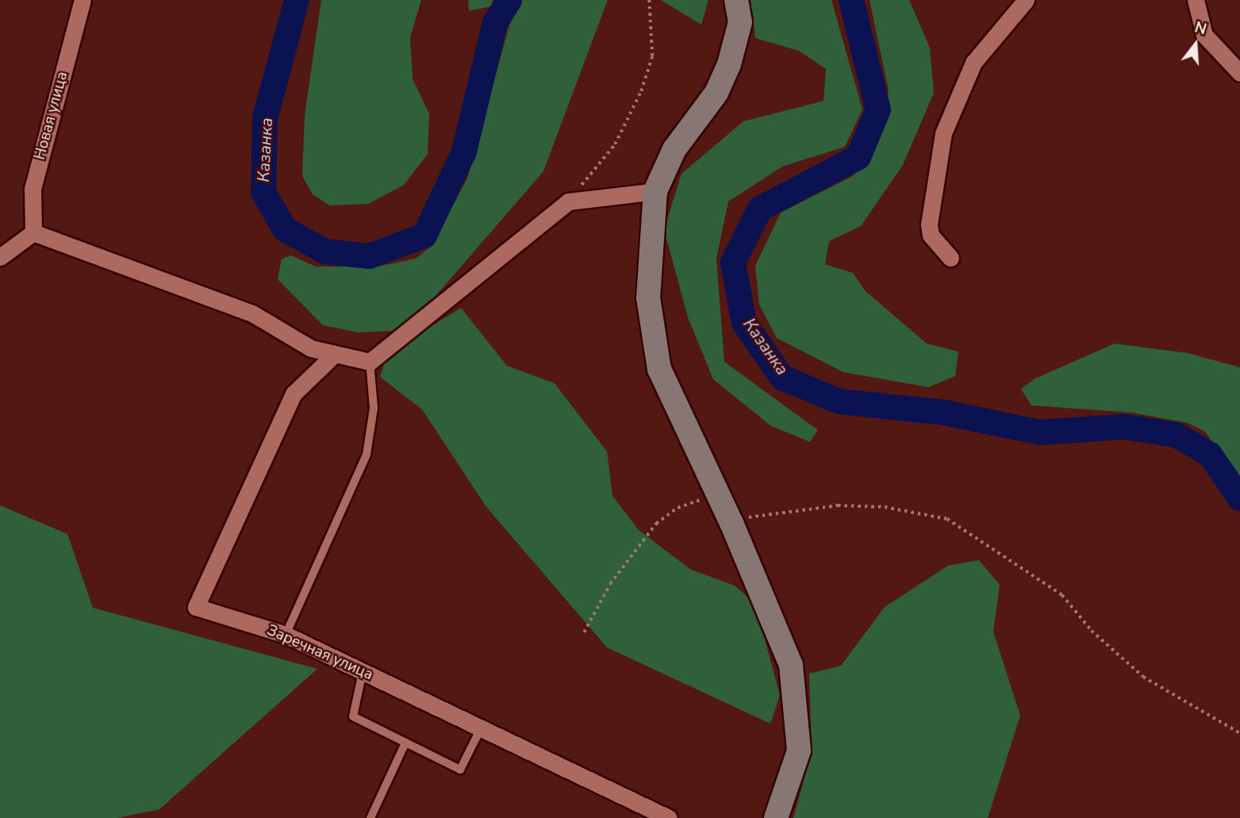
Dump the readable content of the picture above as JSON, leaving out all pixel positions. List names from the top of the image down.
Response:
{
  "streets": {
    "street": ["Новая улица", "Заречная улица"]
  },
  "water": ["Казанка"],
  "north": "top"
}
